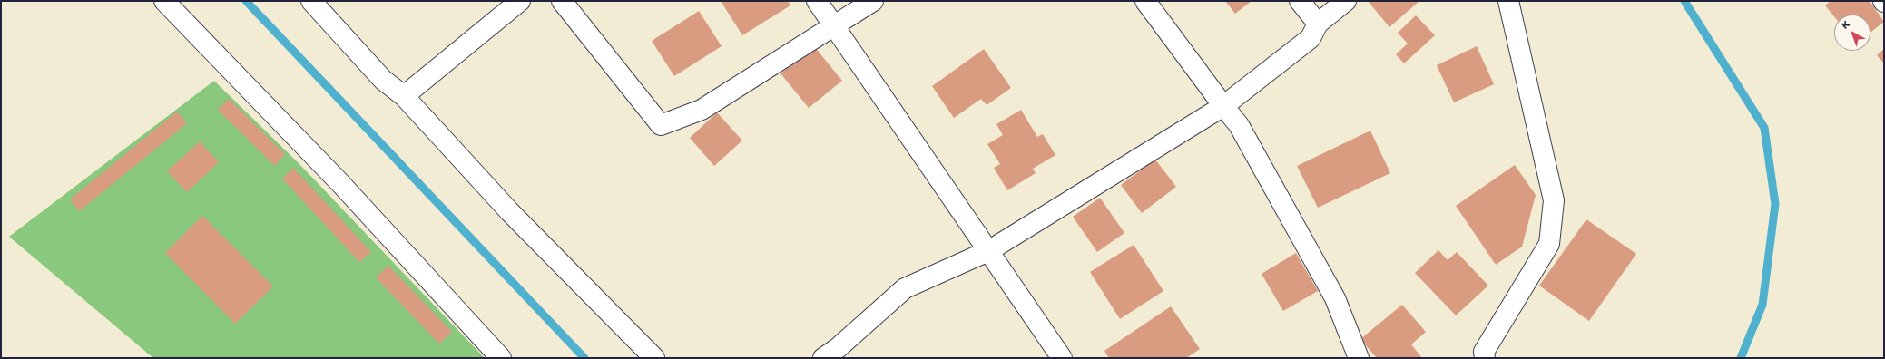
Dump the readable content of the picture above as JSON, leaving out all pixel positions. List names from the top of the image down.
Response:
{
  "north": "top left"
}
